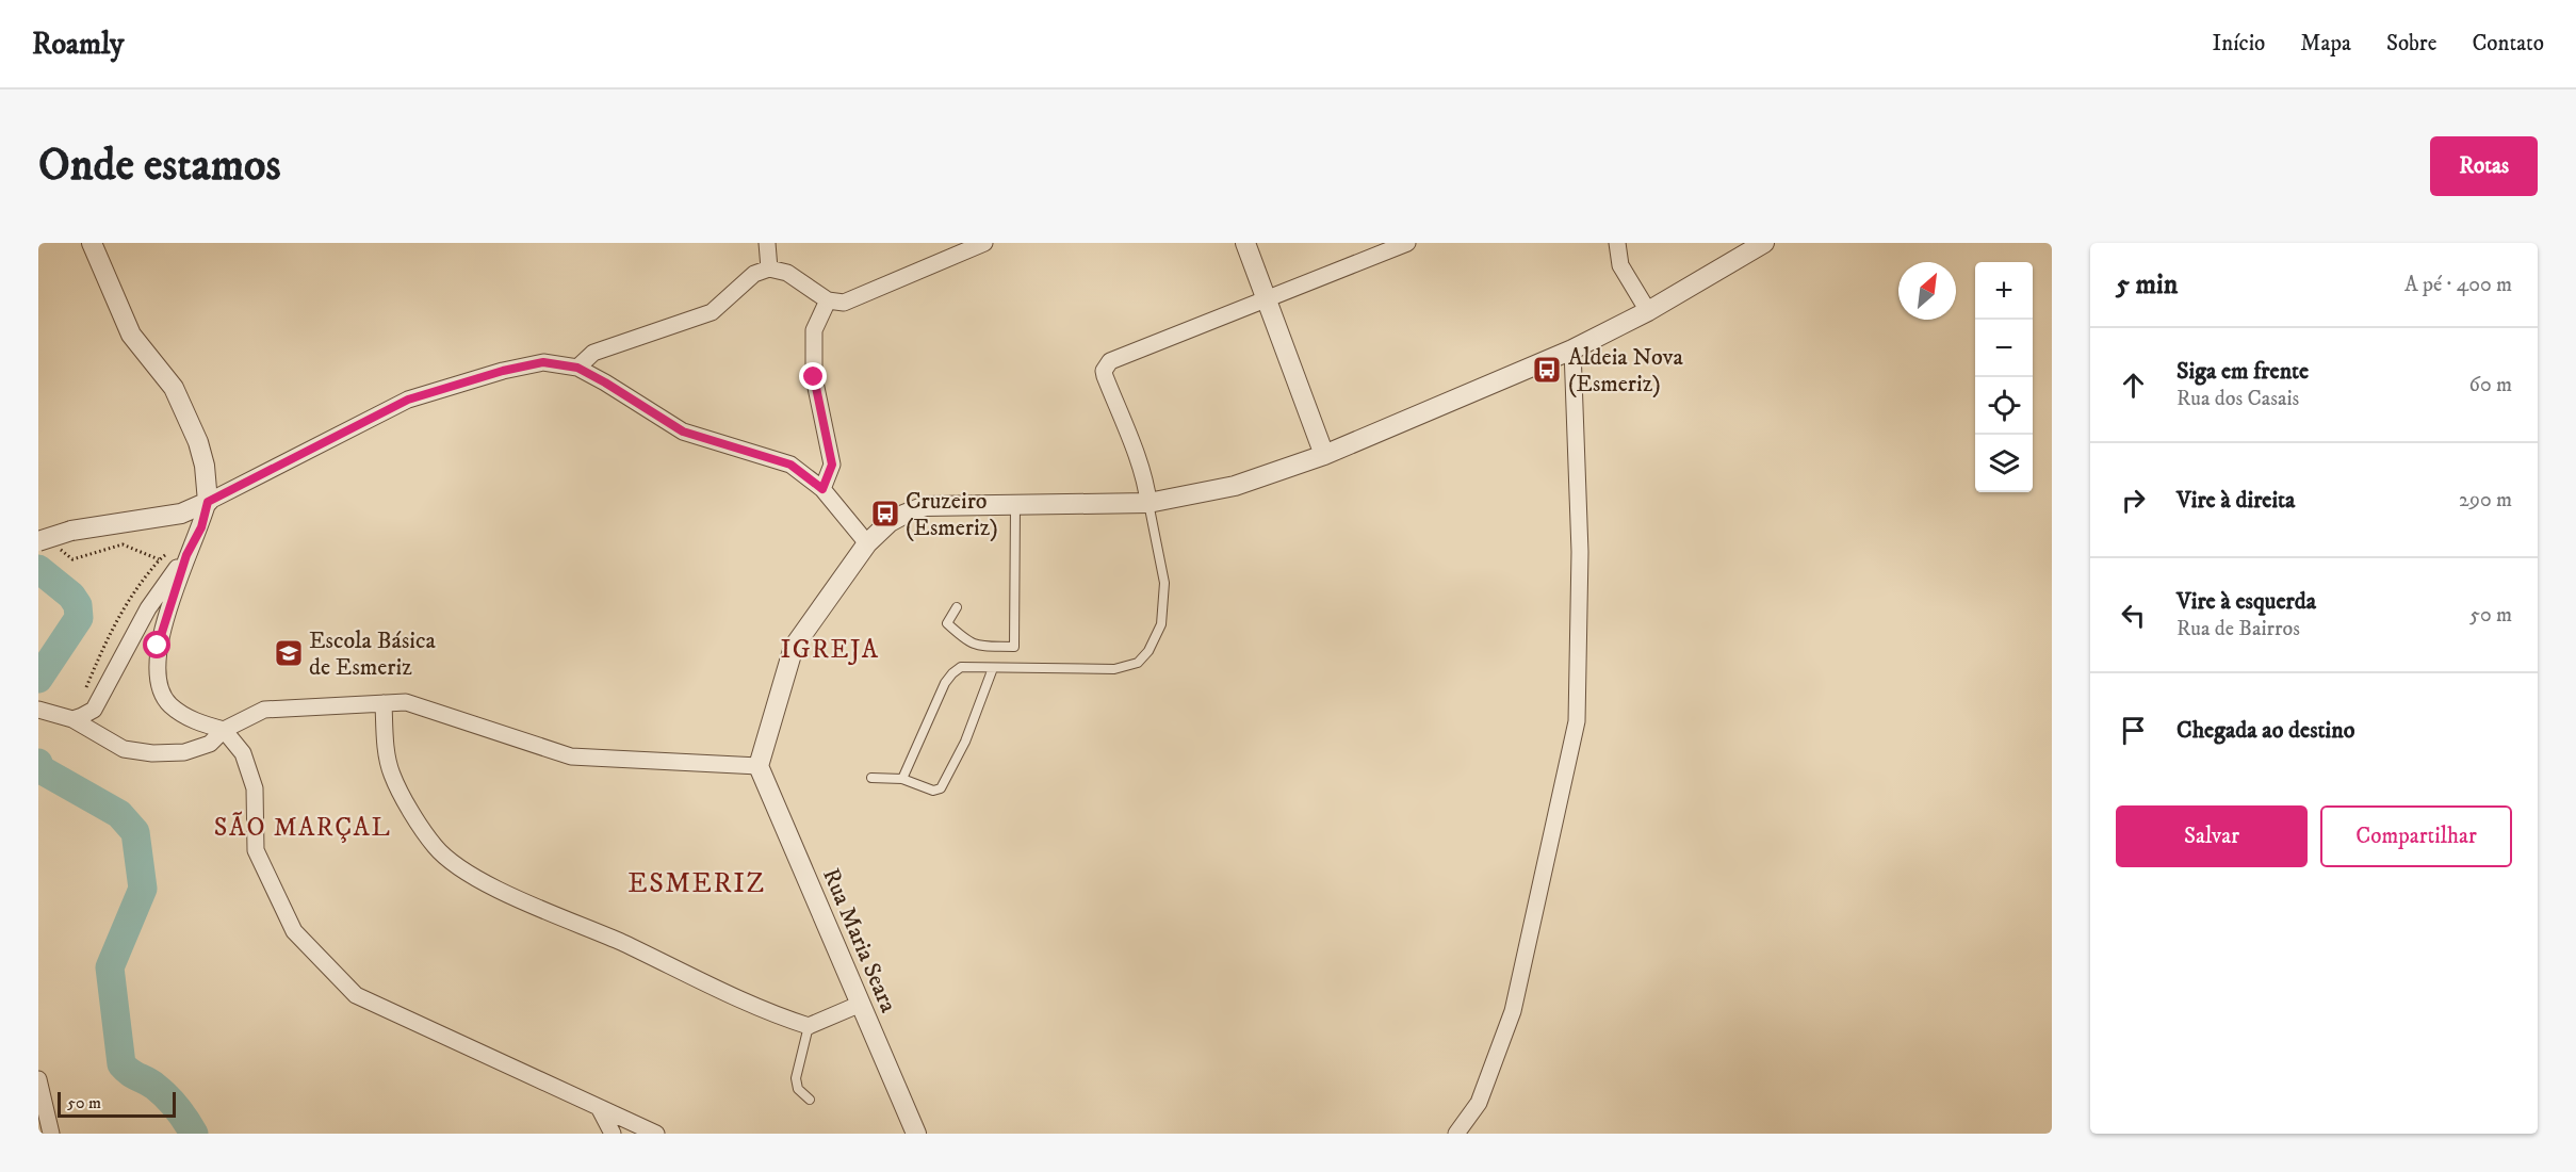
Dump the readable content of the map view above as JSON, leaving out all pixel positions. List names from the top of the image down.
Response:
{
  "streets": {
    "street": ["Rua Maria Seara"]
  },
  "districts": ["IGREJA", "SÃO MARÇAL", "ESMERIZ"],
  "places": {
    "bus stop": ["Aldeia Nova (Esmeriz)", "Cruzeiro (Esmeriz)"],
    "school or university": ["Escola Básica de Esmeriz"]
  },
  "scale_bar": "50 m",
  "north": "top right",
  "page": {
    "header": "Roamly",
    "nav": [
      "Início",
      "Mapa",
      "Sobre",
      "Contato"
    ],
    "buttons": [
      "Rotas",
      ["Salvar", "Compartilhar"]
    ],
    "title": "Onde estamos",
    "heading": ["5 min", "A pé · 400 m"],
    "map_buttons": ["+", "−"],
    "list": [
      ["Siga em frente", "Rua dos Casais", "60 m"],
      ["Vire à direita", "290 m"],
      ["Vire à esquerda", "Rua de Bairros", "50 m"],
      "Chegada ao destino"
    ],
    "scale": "50 m"
  }
}
